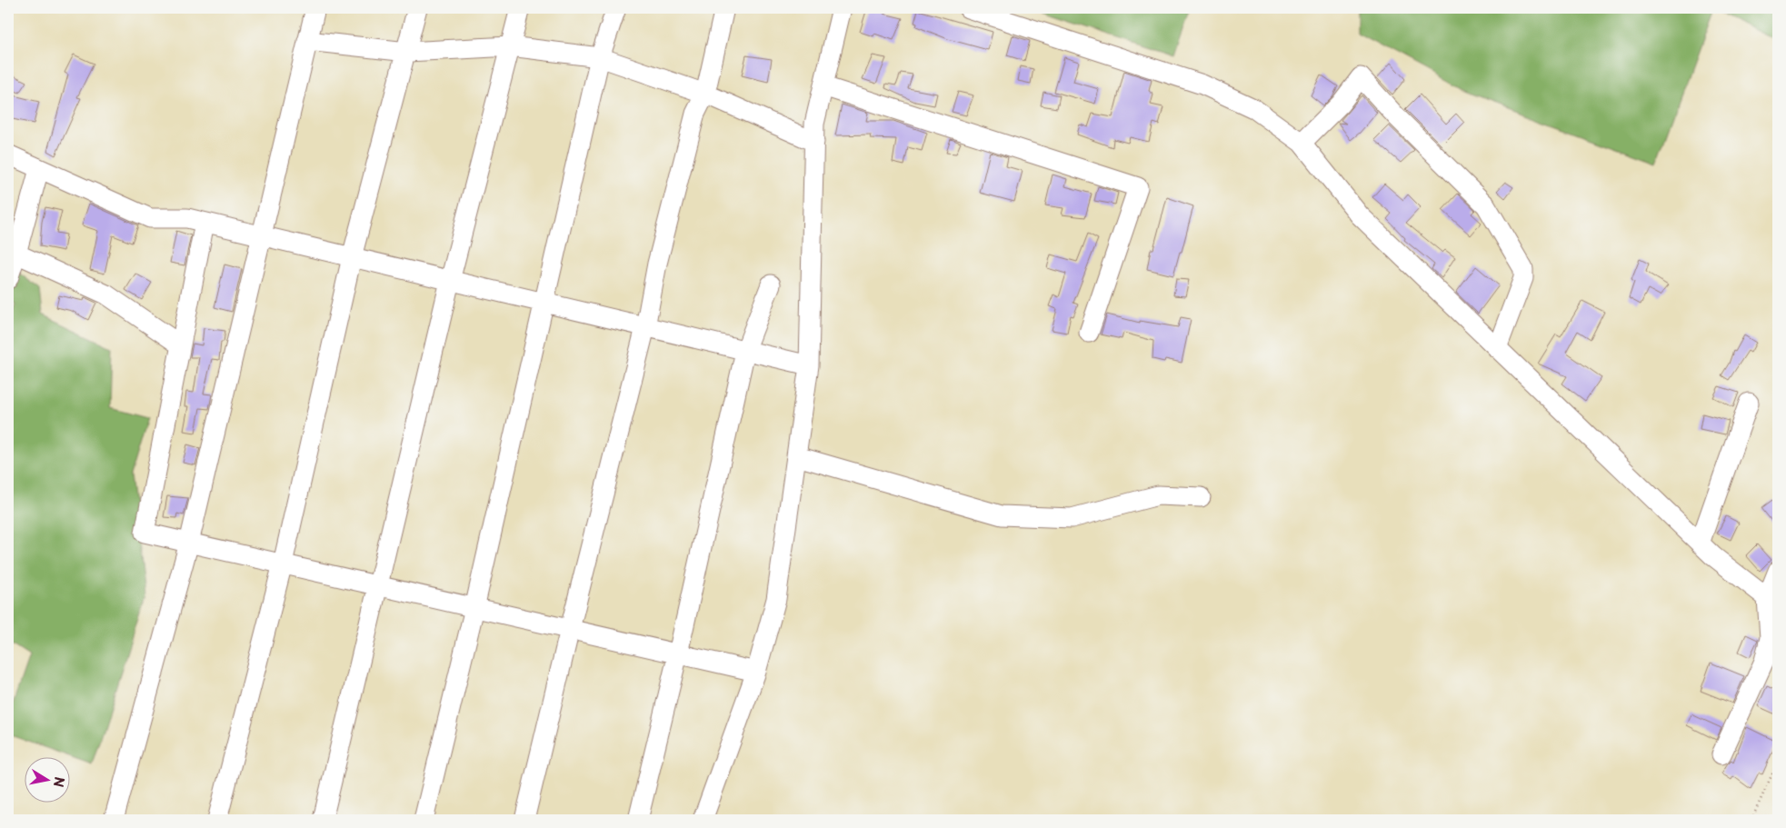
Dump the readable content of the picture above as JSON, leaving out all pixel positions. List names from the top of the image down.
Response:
{
  "north": "right"
}
